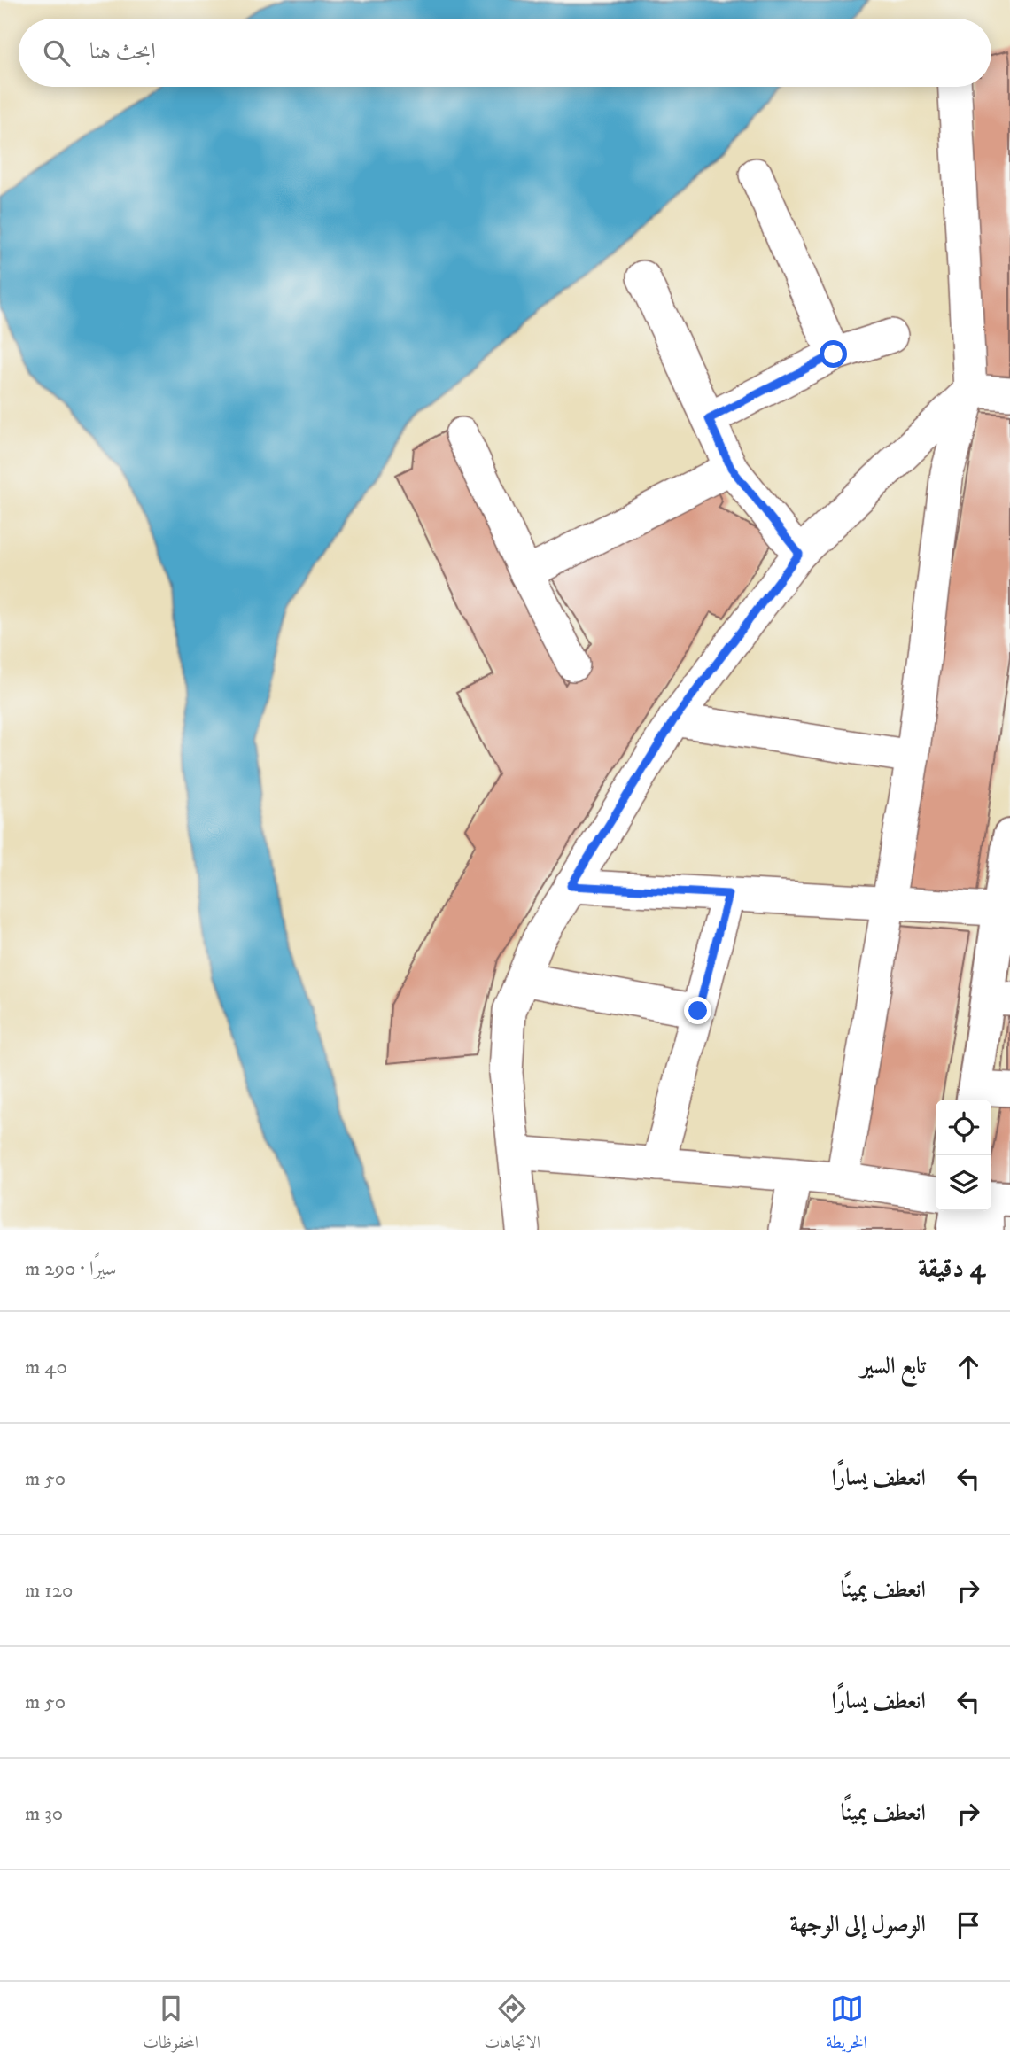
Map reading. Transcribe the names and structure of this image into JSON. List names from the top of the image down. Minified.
{"page":{"search":"ابحث هنا","heading":["4 دقيقة","سيرًا · 290 m"],"list":[["تابع السير","40 m"],["انعطف يسارًا","50 m"],["انعطف يمينًا","120 m"],["انعطف يسارًا","50 m"],["انعطف يمينًا","30 m"],"الوصول إلى الوجهة"],"nav":["الخريطة","الاتجاهات","المحفوظات"]}}
